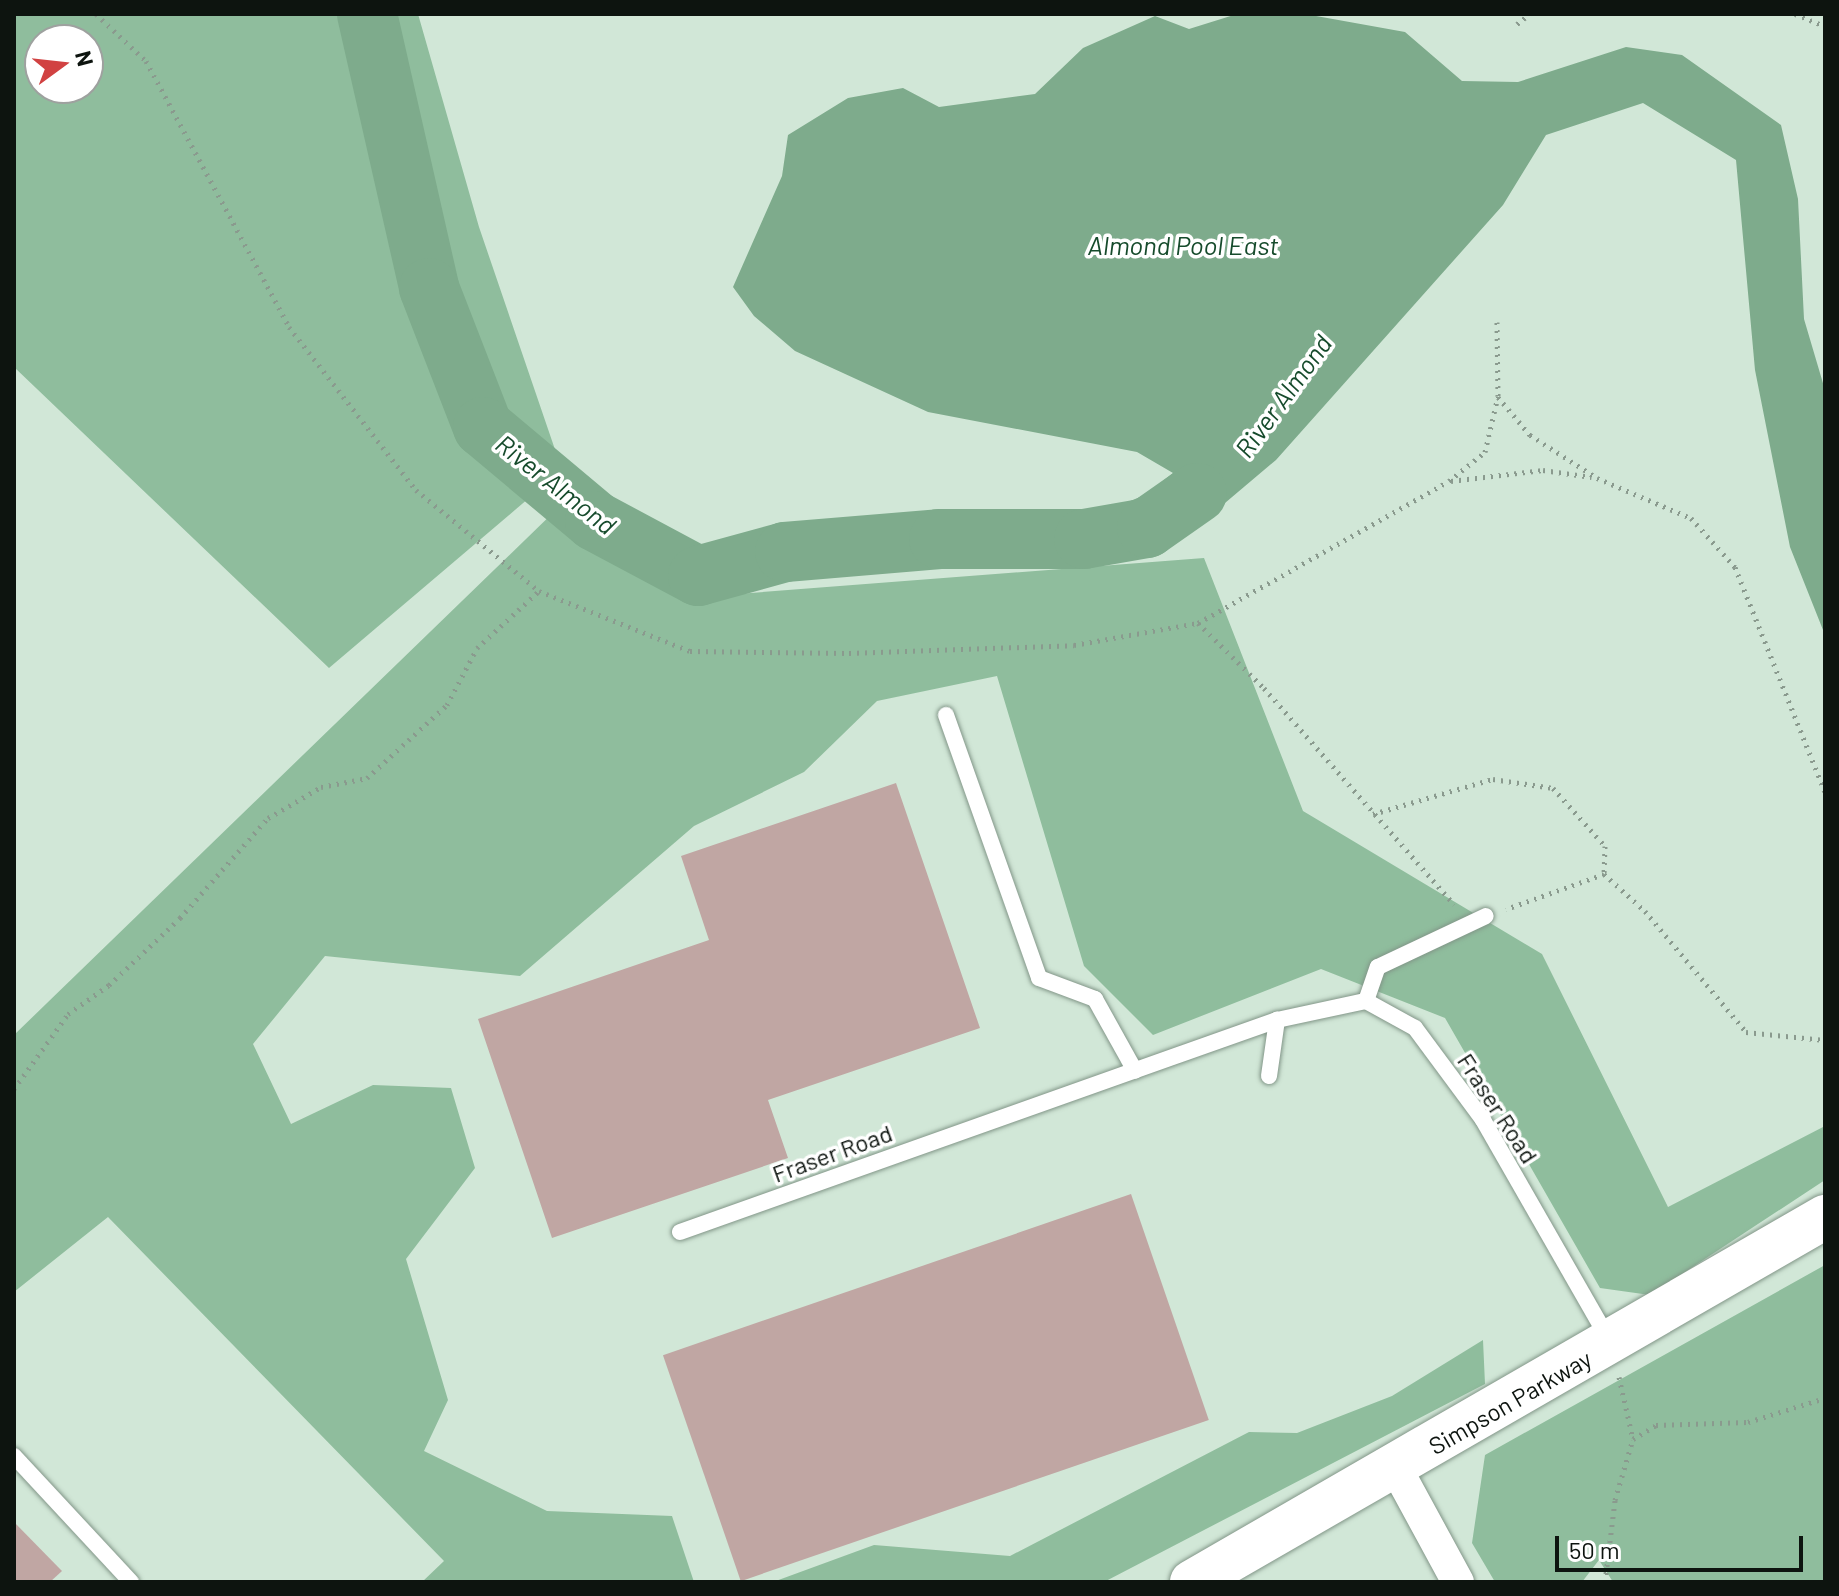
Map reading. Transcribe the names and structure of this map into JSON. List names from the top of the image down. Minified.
{"streets":{"main road":["Simpson Parkway"],"lane":["Fraser Road"]},"crossings":[["Fraser Road","Simpson Parkway"]],"water":["Almond Pool East","River Almond"],"scale_bar":"50 m","north":"right"}
